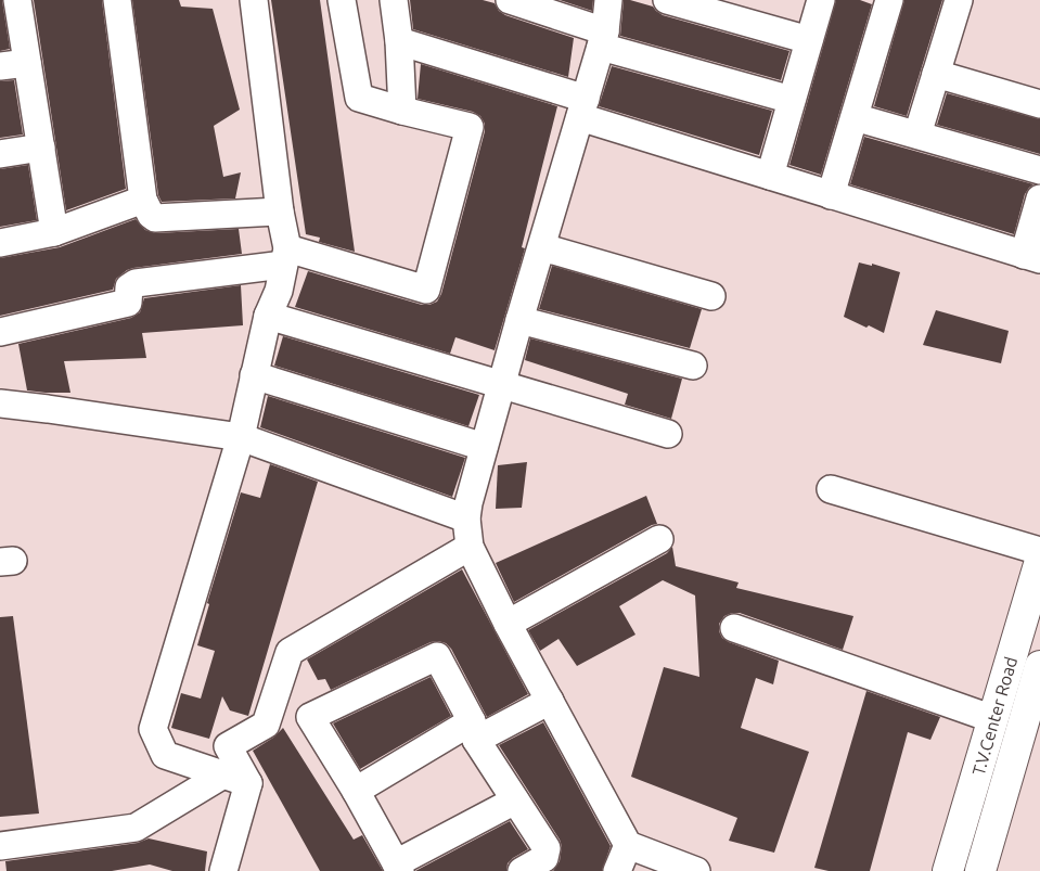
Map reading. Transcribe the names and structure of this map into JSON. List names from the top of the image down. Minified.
{"streets":{"street":["T.V.Center Road"]}}
